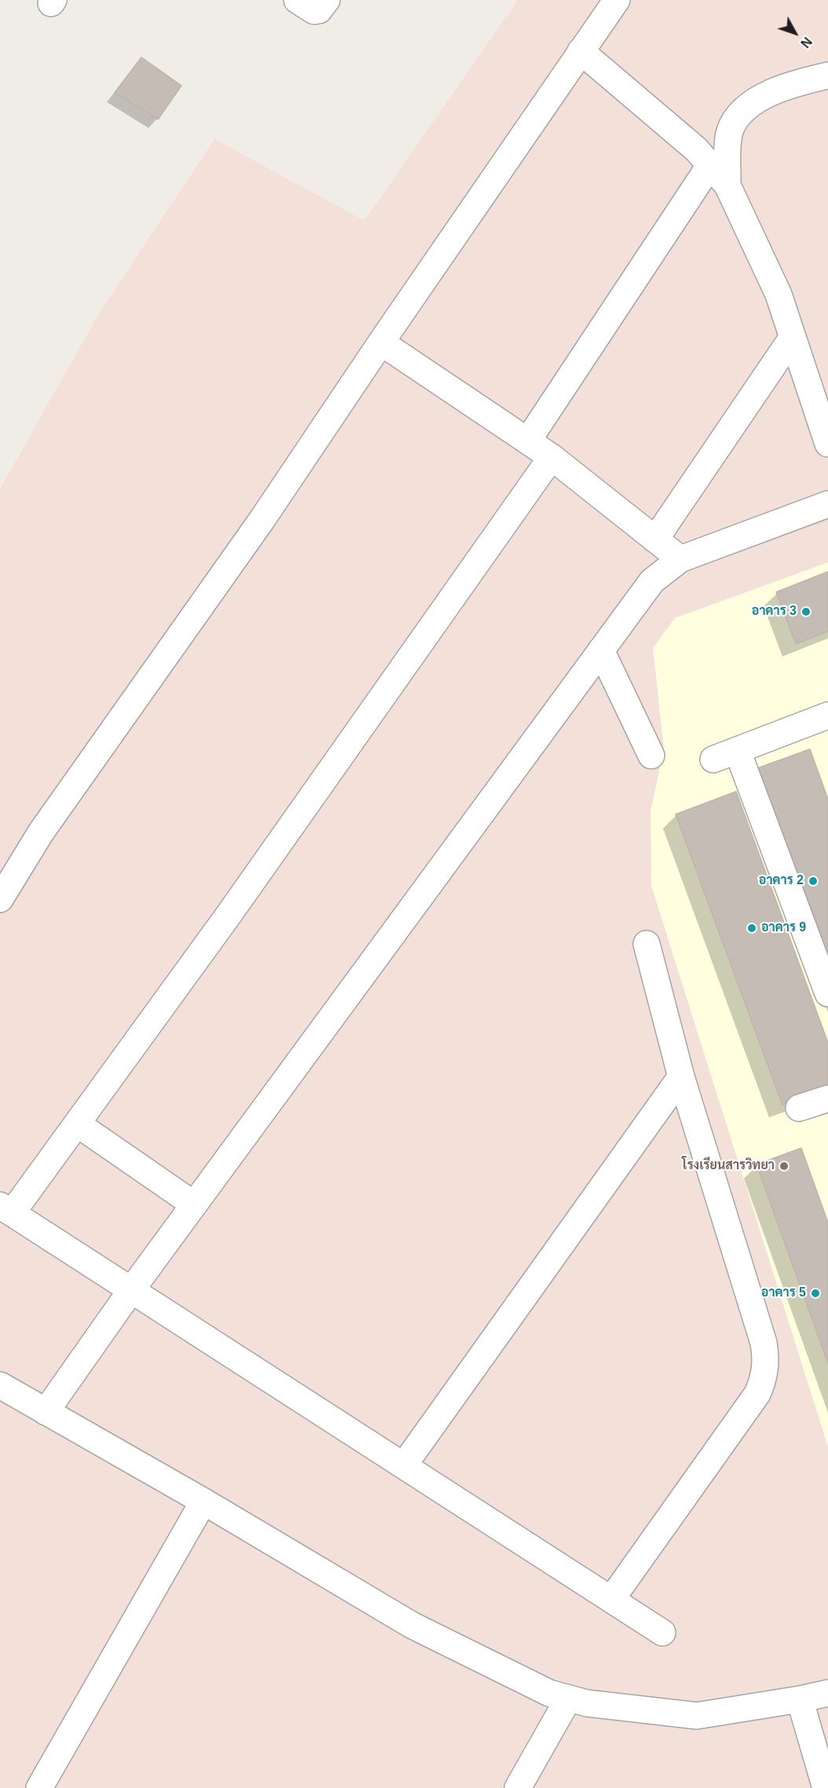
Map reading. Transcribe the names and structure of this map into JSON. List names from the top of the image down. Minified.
{"places":["อาคาร 3","อาคาร 2","อาคาร 9","โรงเรียนสารวิทยา","อาคาร 5"],"north":"bottom right"}
